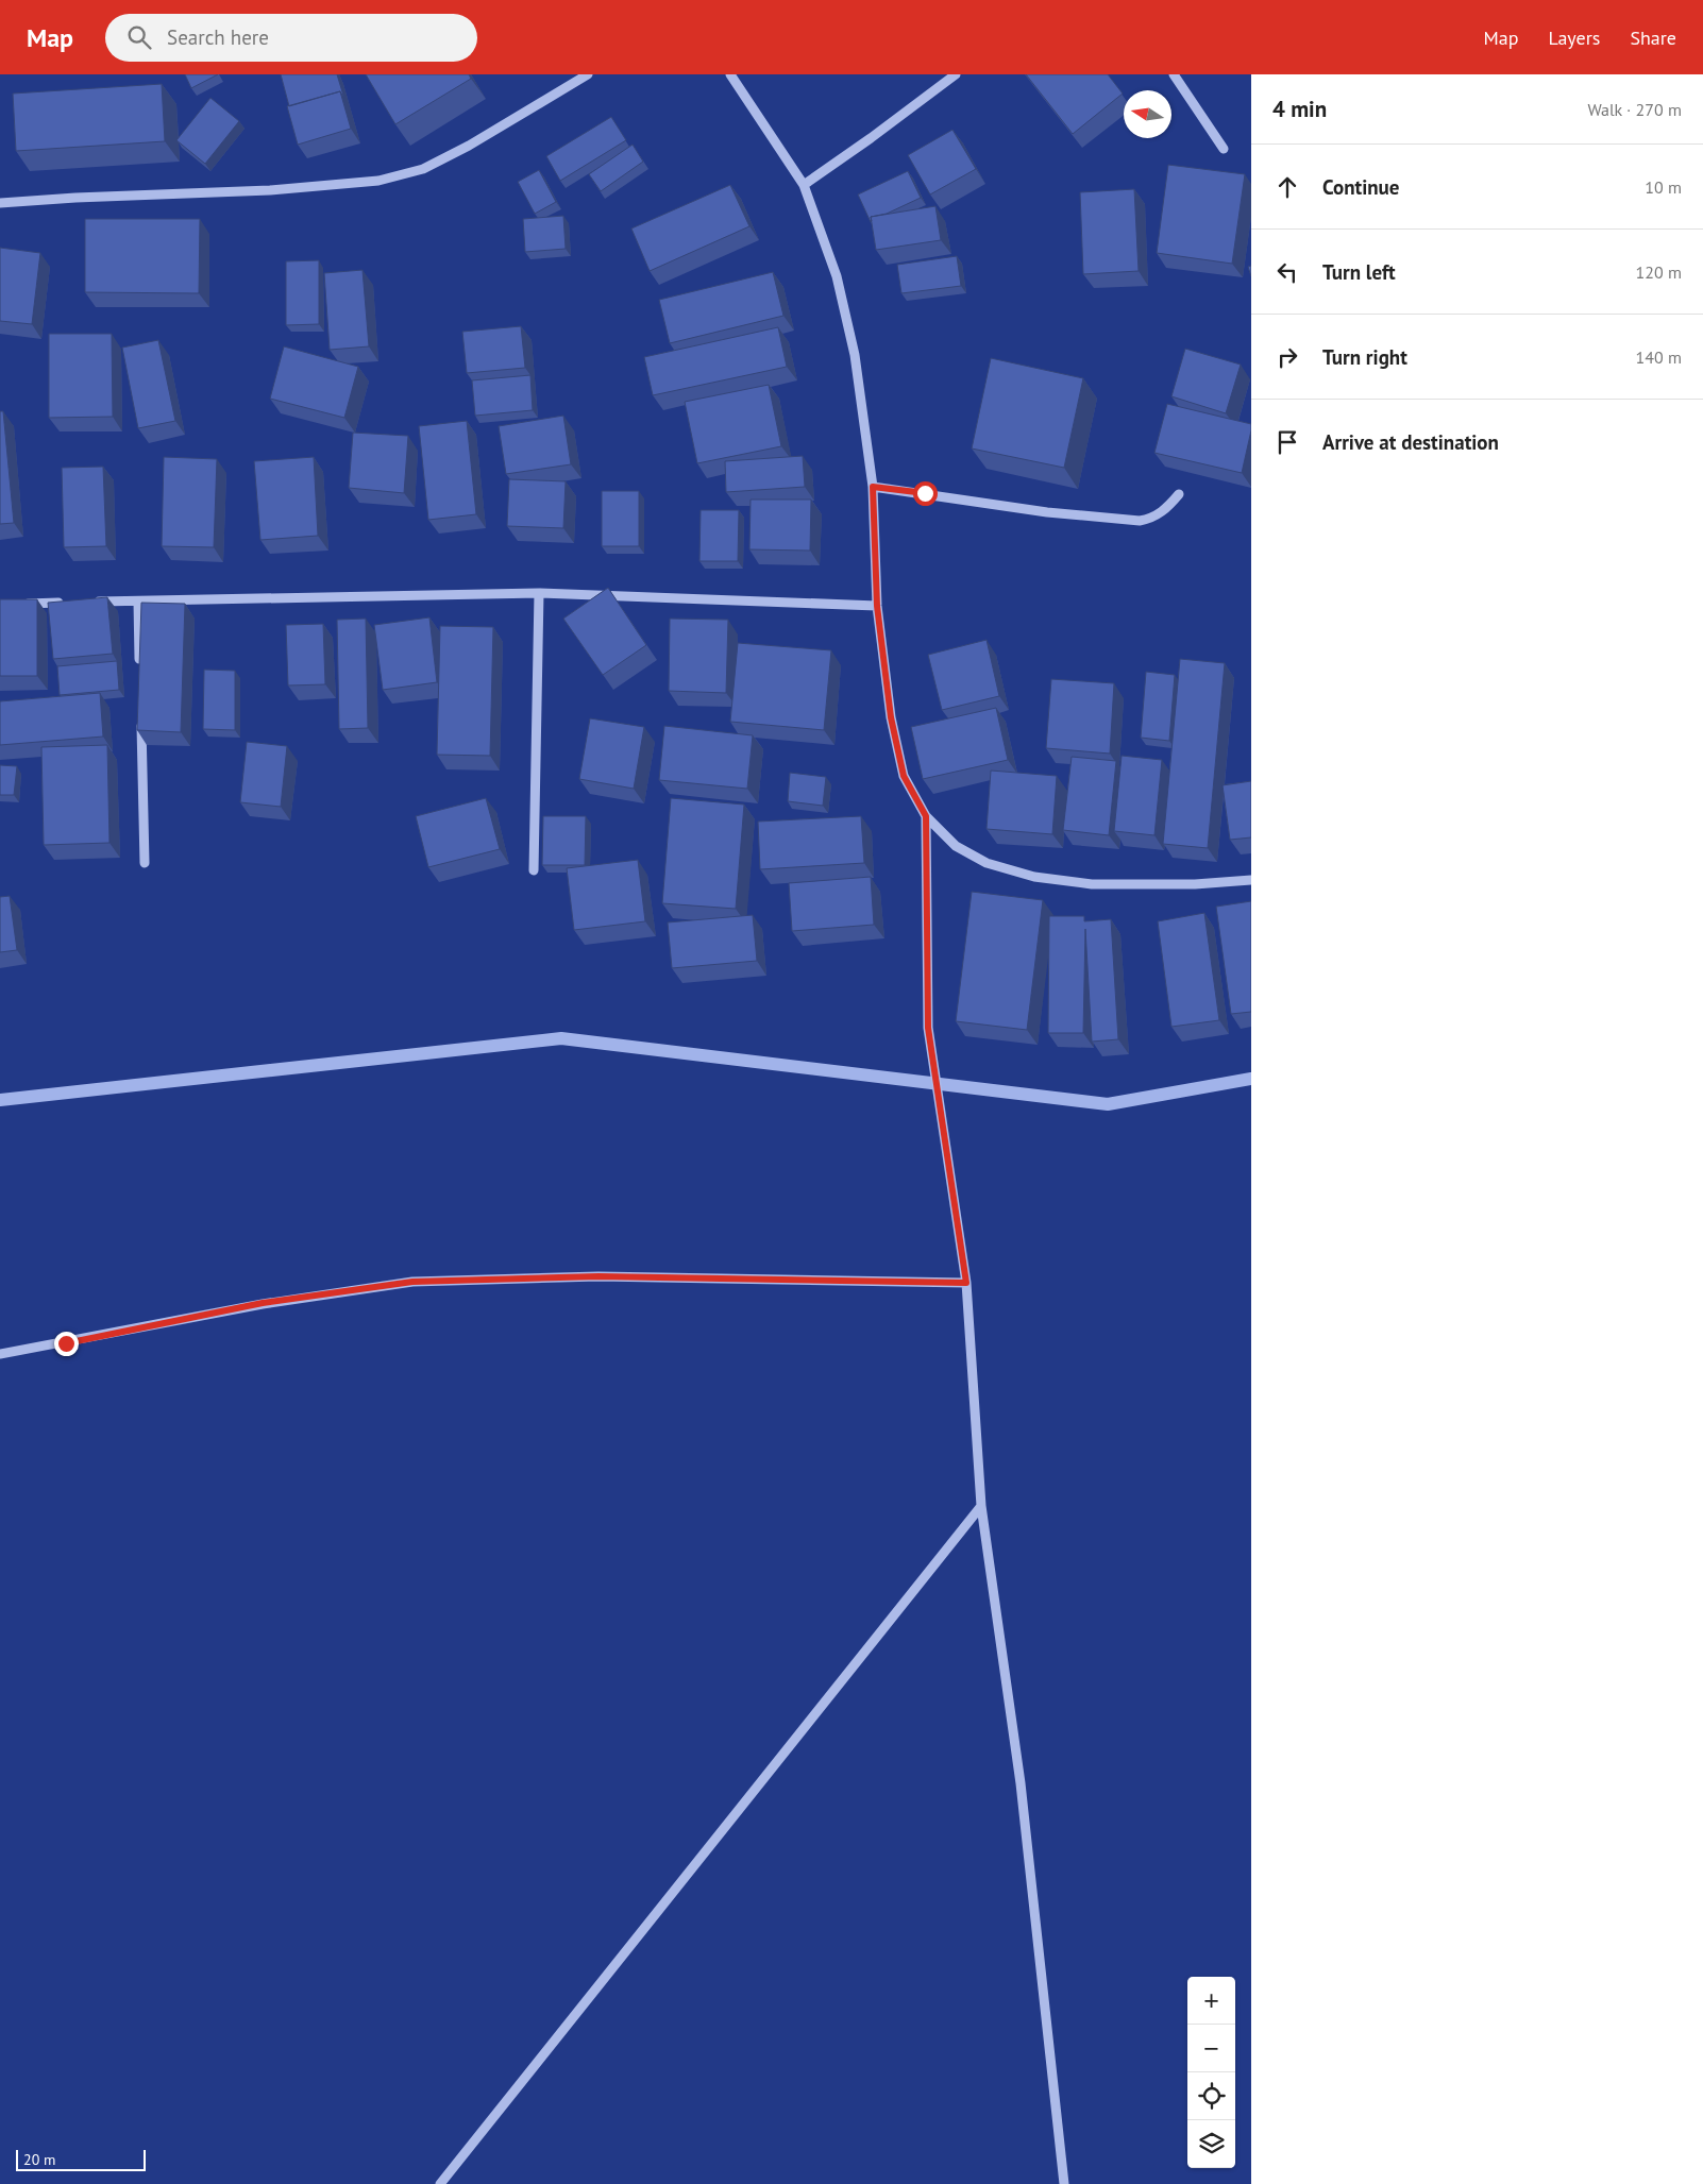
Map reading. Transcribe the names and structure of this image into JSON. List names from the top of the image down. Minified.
{"scale_bar":"20 m","north":"left","page":{"header":"Map","search":"Search here","nav":["Map","Layers","Share"],"heading":["4 min","Walk · 270 m"],"list":[["Continue","10 m"],["Turn left","120 m"],["Turn right","140 m"],"Arrive at destination"],"map_buttons":["+","−"],"scale":"20 m"}}
